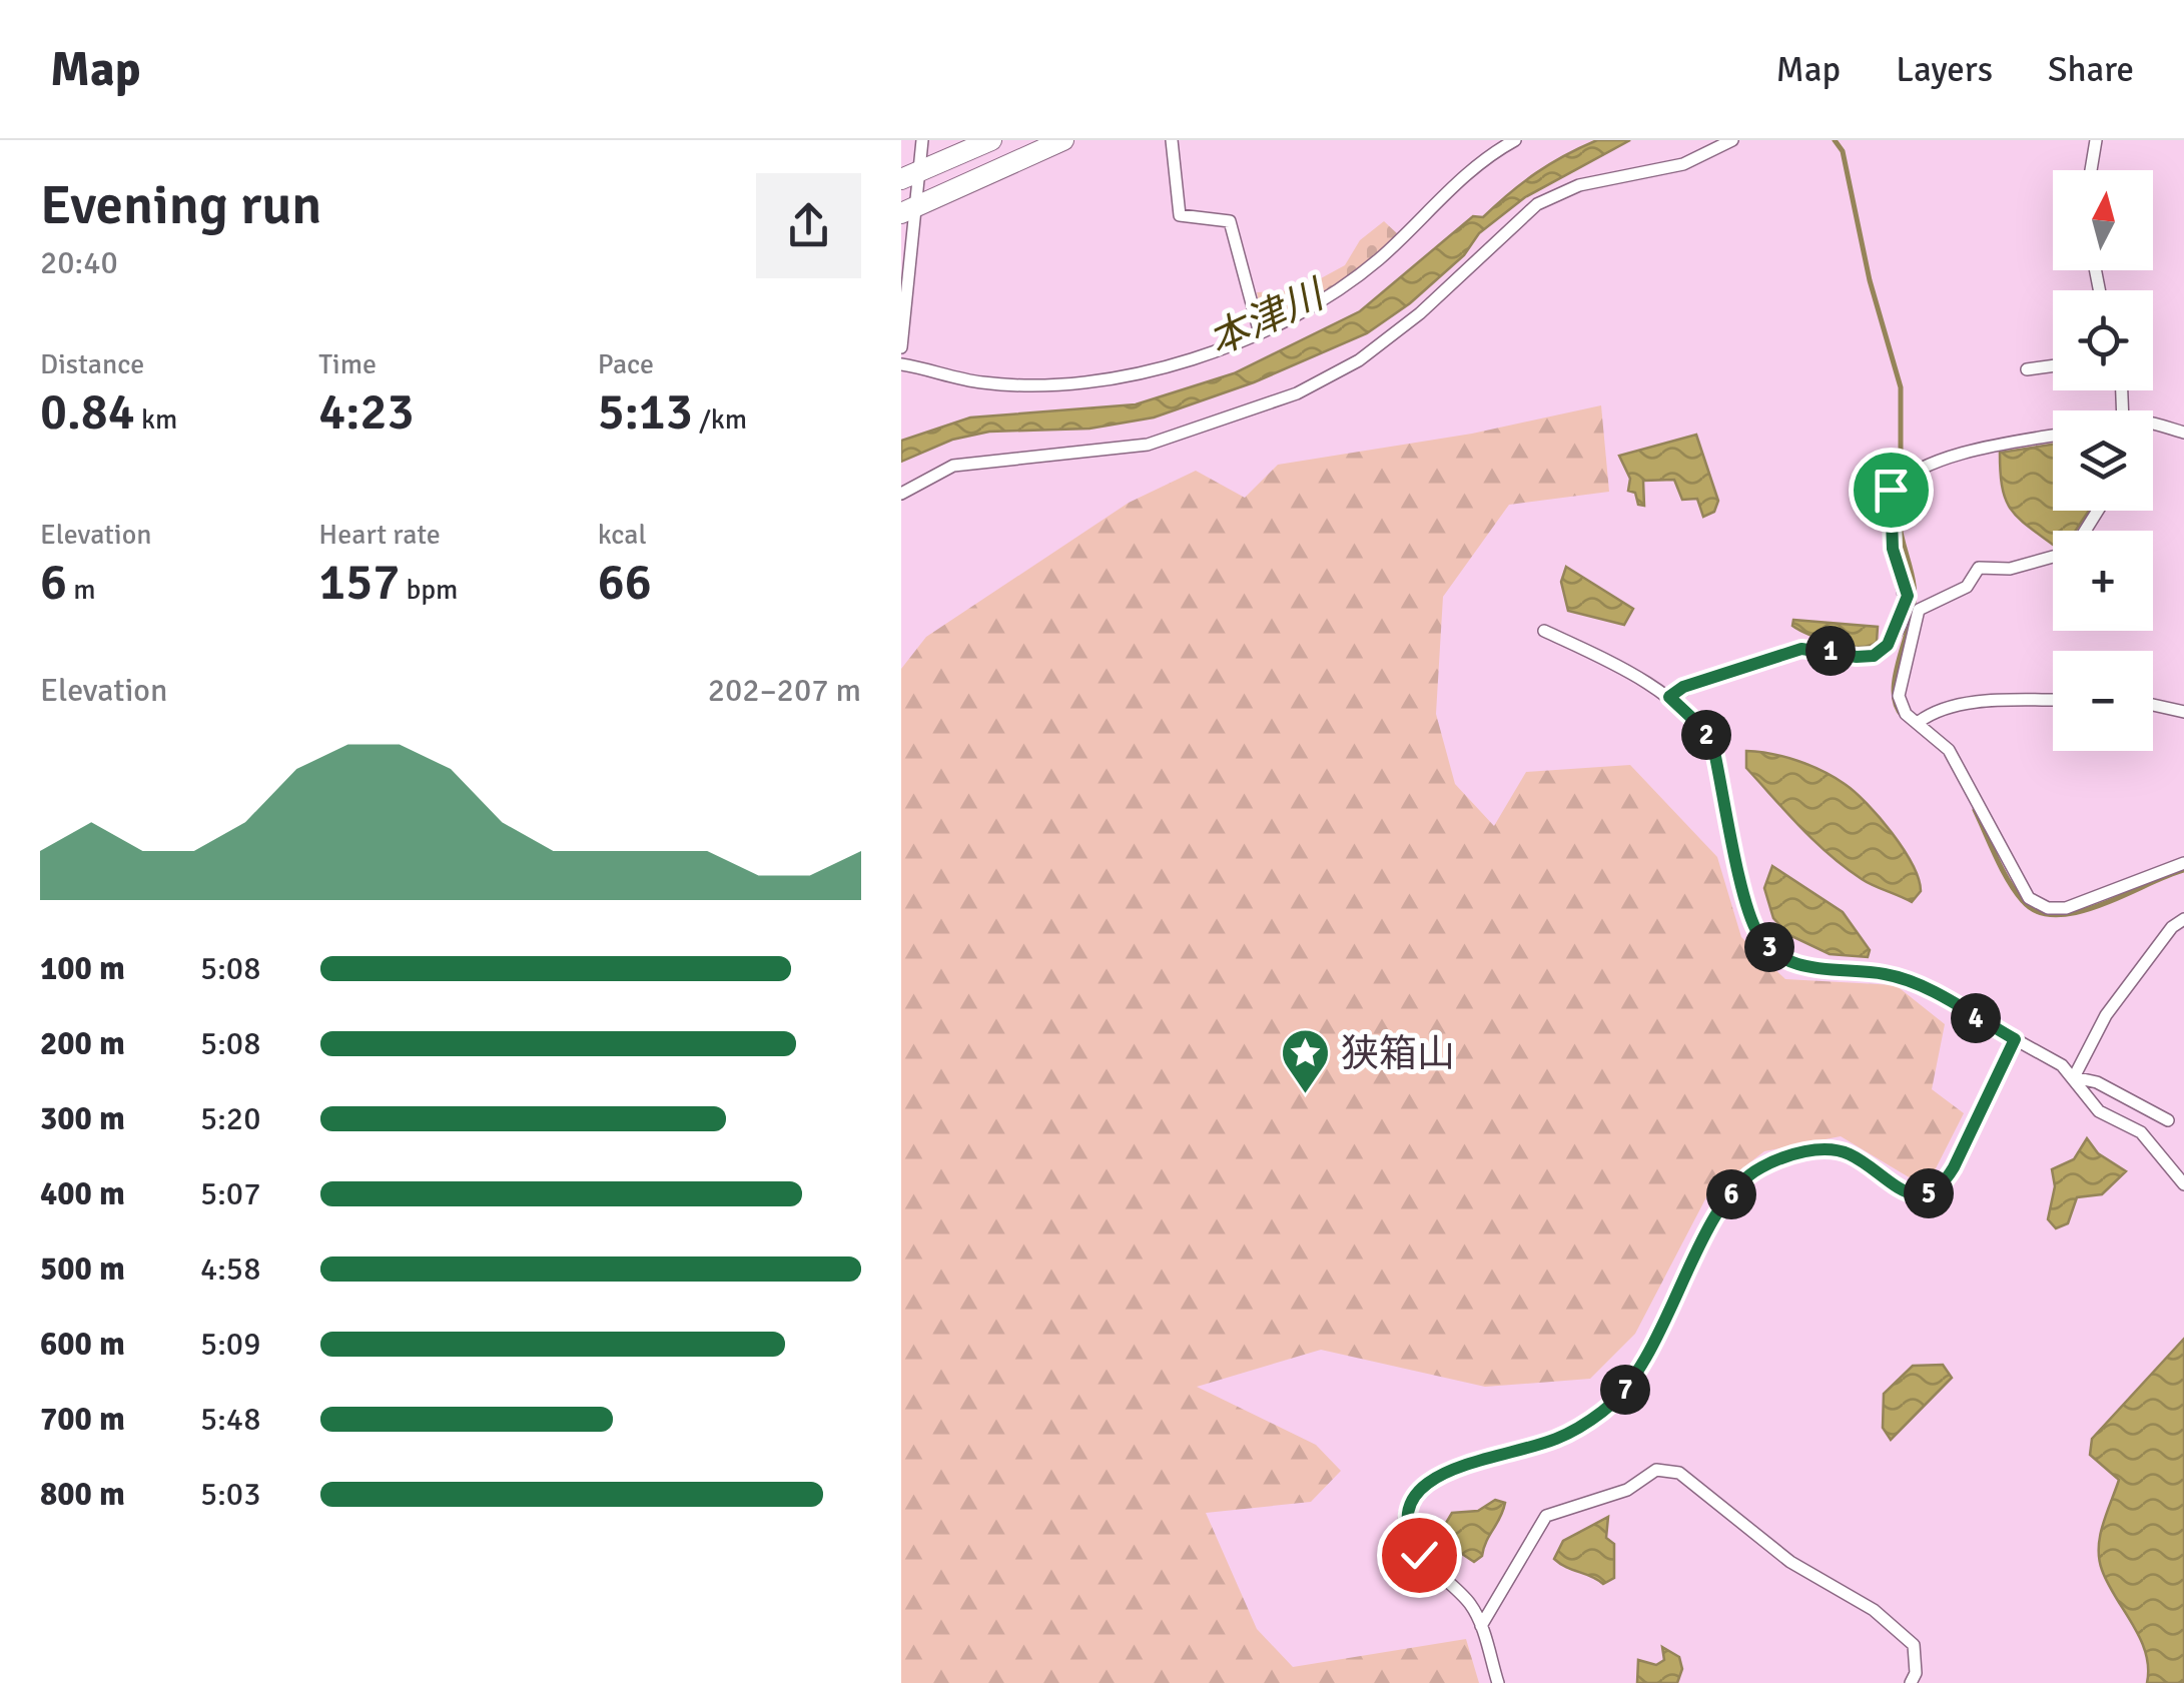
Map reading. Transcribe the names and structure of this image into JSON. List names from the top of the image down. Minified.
{"water":["本津川"],"places":{"place":["狭箱山"]},"north":"top","page":{"header":"Map","nav":["Map","Layers","Share"],"heading":["Evening run","20:40"],"map_buttons":["+","−"],"stats":[["Distance","0.84 km"],["Time","4:23"],["Pace","5:13 /km"],["Elevation","6 m"],["Heart rate","157 bpm"],["kcal","66"]],"pins":["1","2","3","4","5","6","7"],"chart":["Elevation","202–207 m"],"list":[{"name":"100 m","note":"5:08"},{"name":"200 m","note":"5:08"},{"name":"300 m","note":"5:20"},{"name":"400 m","note":"5:07"},{"name":"500 m","note":"4:58"},{"name":"600 m","note":"5:09"},{"name":"700 m","note":"5:48"},{"name":"800 m","note":"5:03"}]}}
